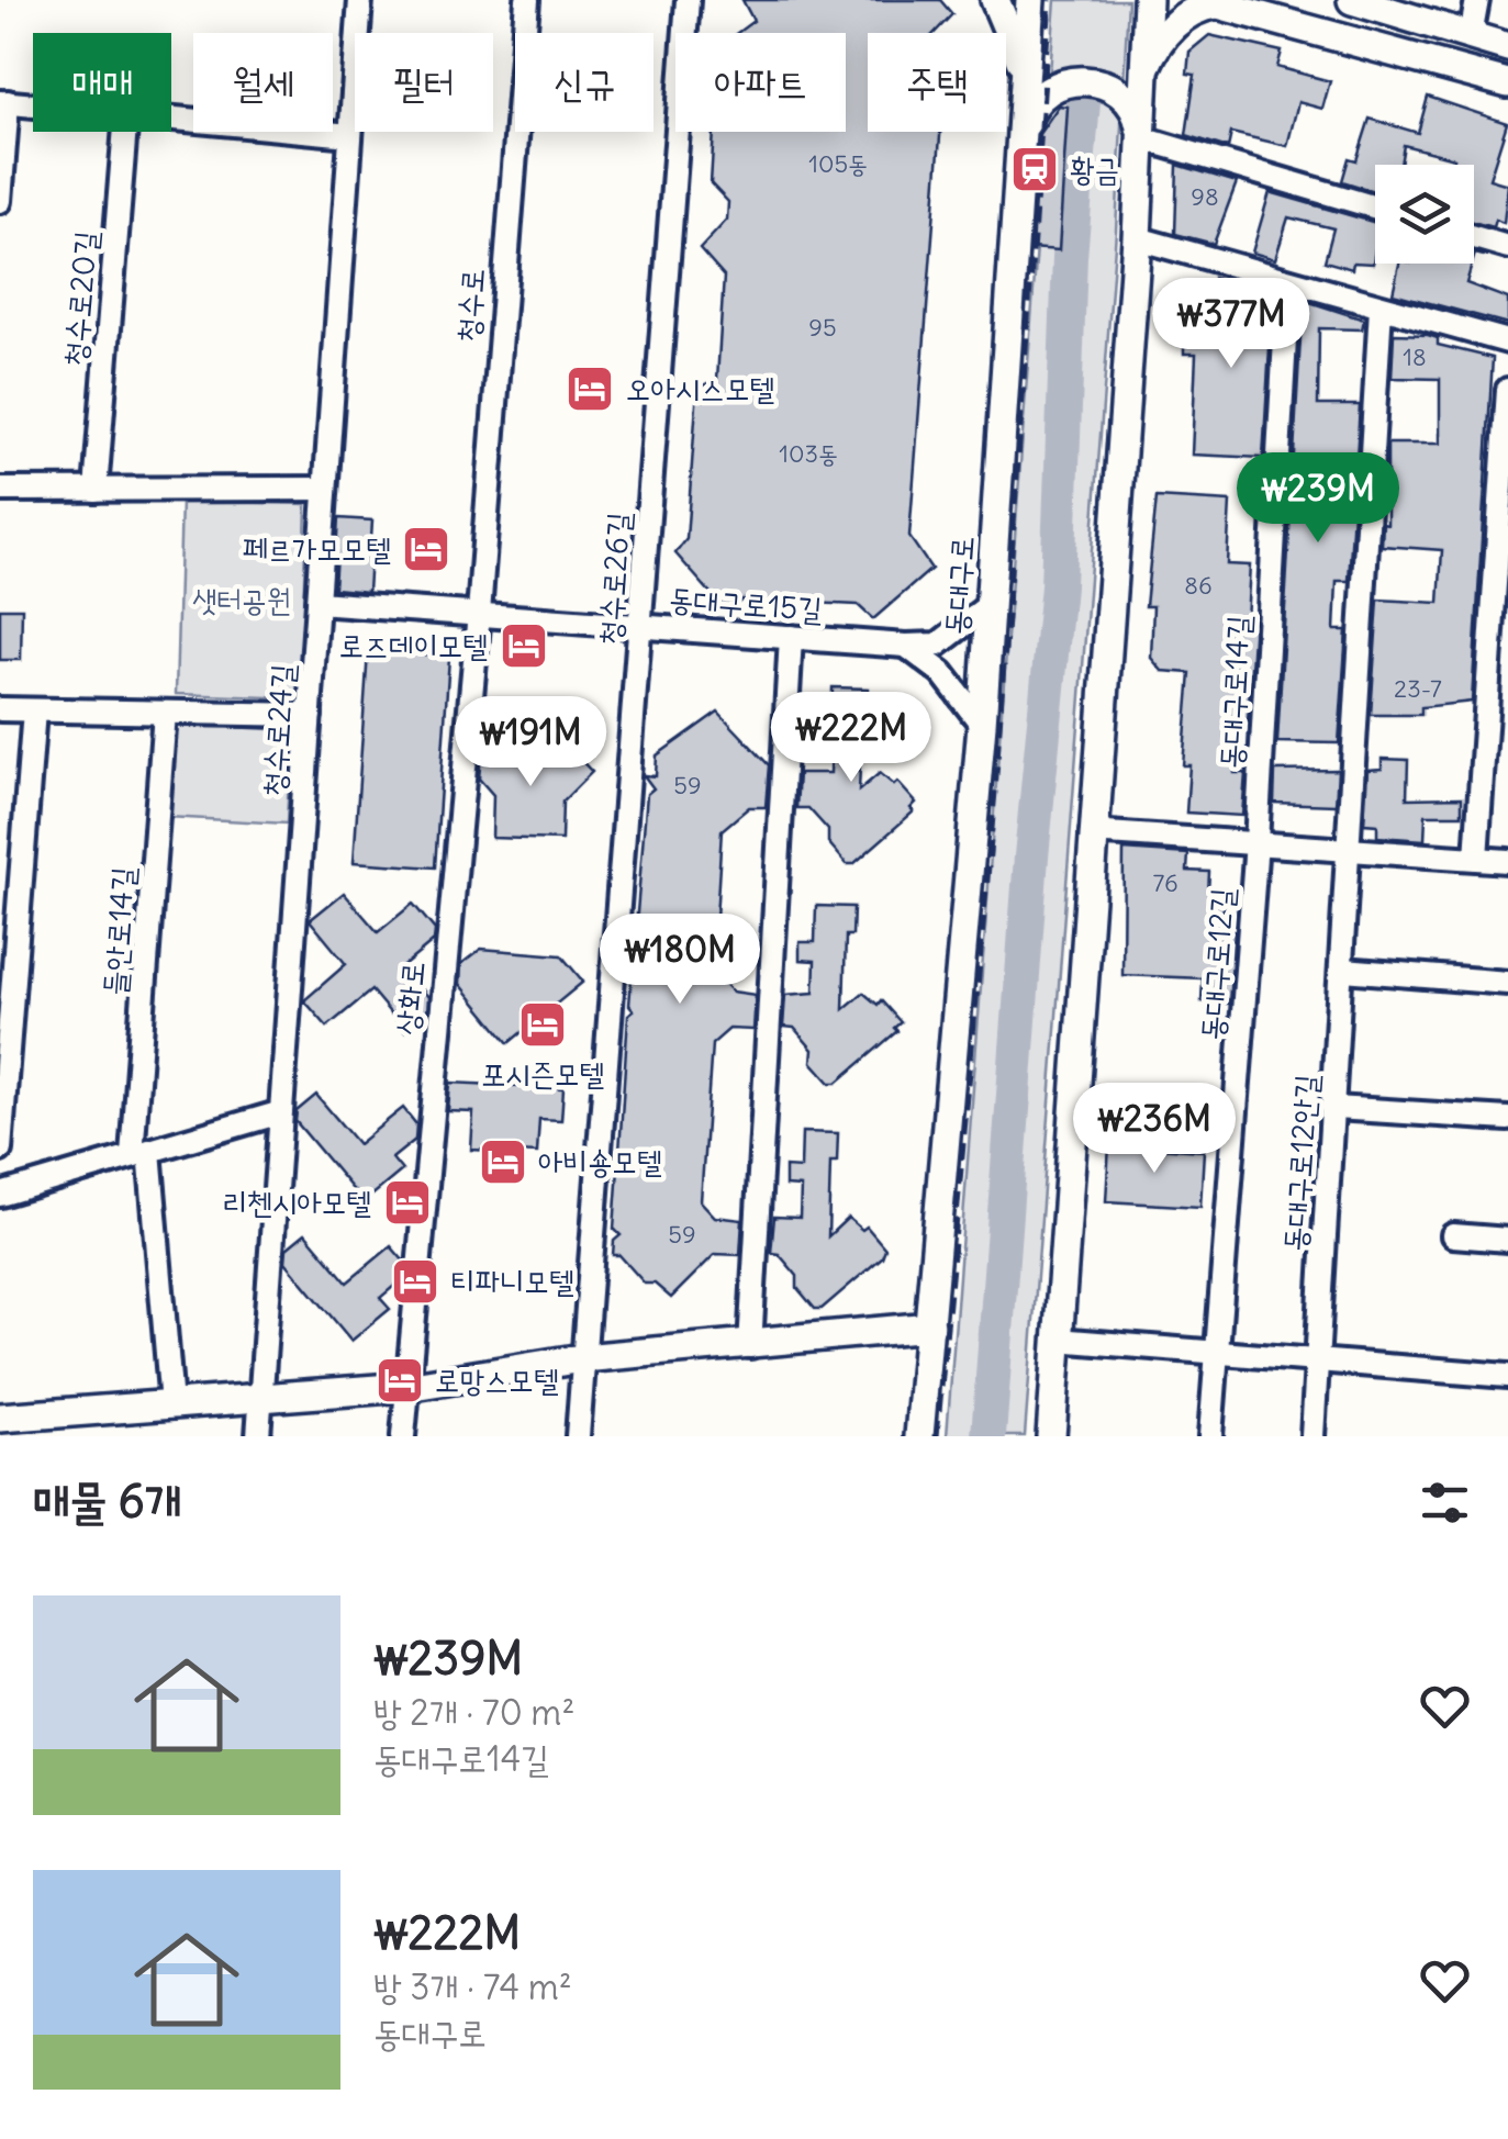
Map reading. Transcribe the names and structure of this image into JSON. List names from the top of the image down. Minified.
{"streets":{"main road":["동대구로"],"street":["청수로20길","청수로","청수로26길","동대구로15길","동대구로14길","청수로24길","들안로14길","동대구로12길","상화로","동대구로12안길"]},"crossings":[["청수로","동대구로15길"],["청수로","상화로"],["청수로26길","동대구로15길"],["동대구로15길","청수로24길"],["동대구로15길","상화로"],["동대구로14길","동대구로12길"]],"parks":["샛터공원"],"places":{"station":["황금"],"hotel":["오아시스모텔","페르가모모텔","로즈데이모텔","포시즌모텔","아비숑모텔","리첸시아모텔","티파니모텔","로망스모텔"]},"house_numbers":["105동","98","95","18","103동","86","23-7","59","76","59"],"page":{"chip":["매매","월세","필터","신규","아파트","주택"],"price":["₩377M","₩239M","₩222M","₩191M","₩180M","₩236M"],"heading":"매물 6개","list":[{"name":"₩239M","note":"방 2개 · 70 m² · 동대구로14길"},{"name":"₩222M","note":"방 3개 · 74 m² · 동대구로"}]}}
